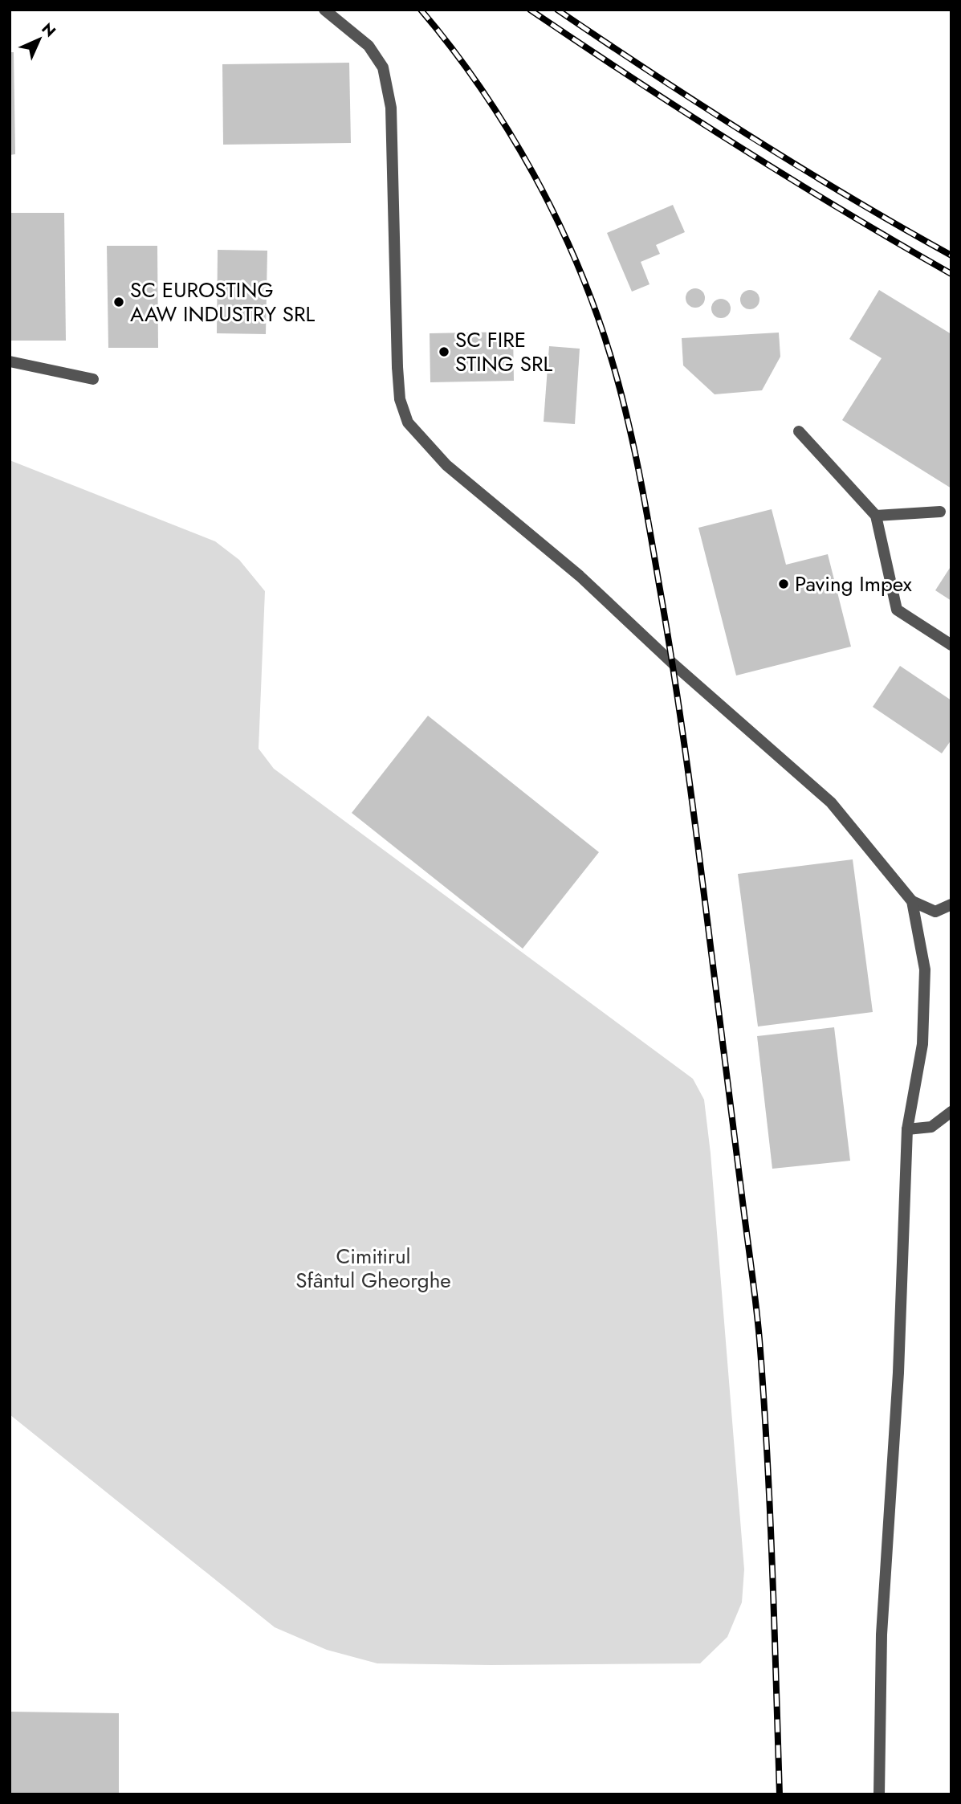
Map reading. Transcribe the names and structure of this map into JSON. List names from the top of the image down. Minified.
{"parks":["Cimitirul Sfântul Gheorghe"],"places":["SC EUROSTING AAW INDUSTRY SRL","SC FIRE STING SRL","Paving Impex"],"north":"top right"}
